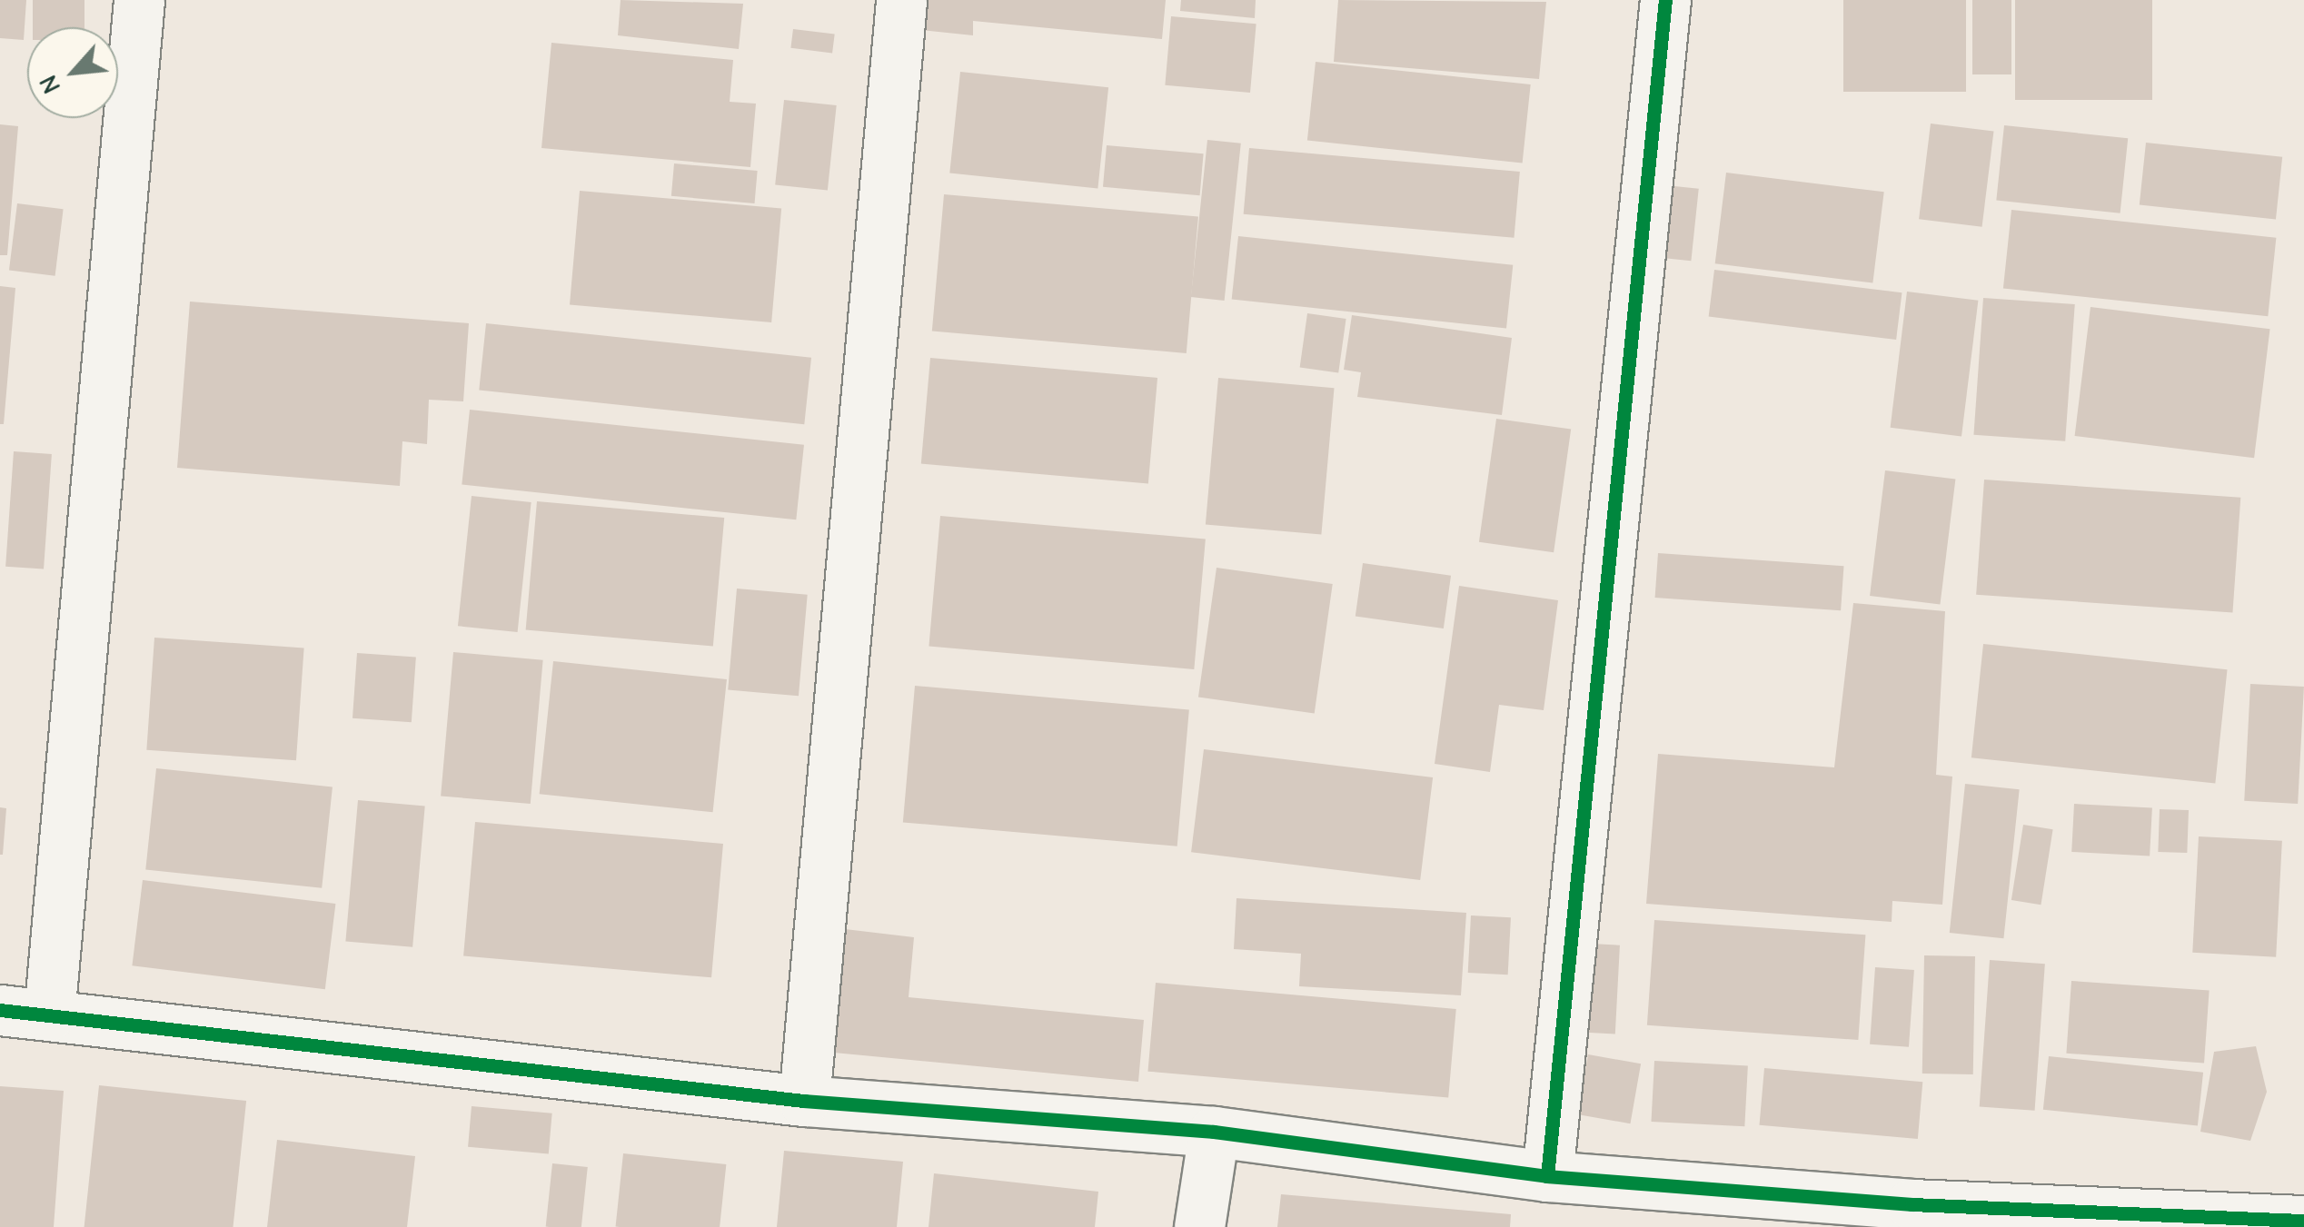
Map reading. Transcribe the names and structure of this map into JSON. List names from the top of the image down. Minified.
{"north":"bottom left"}
